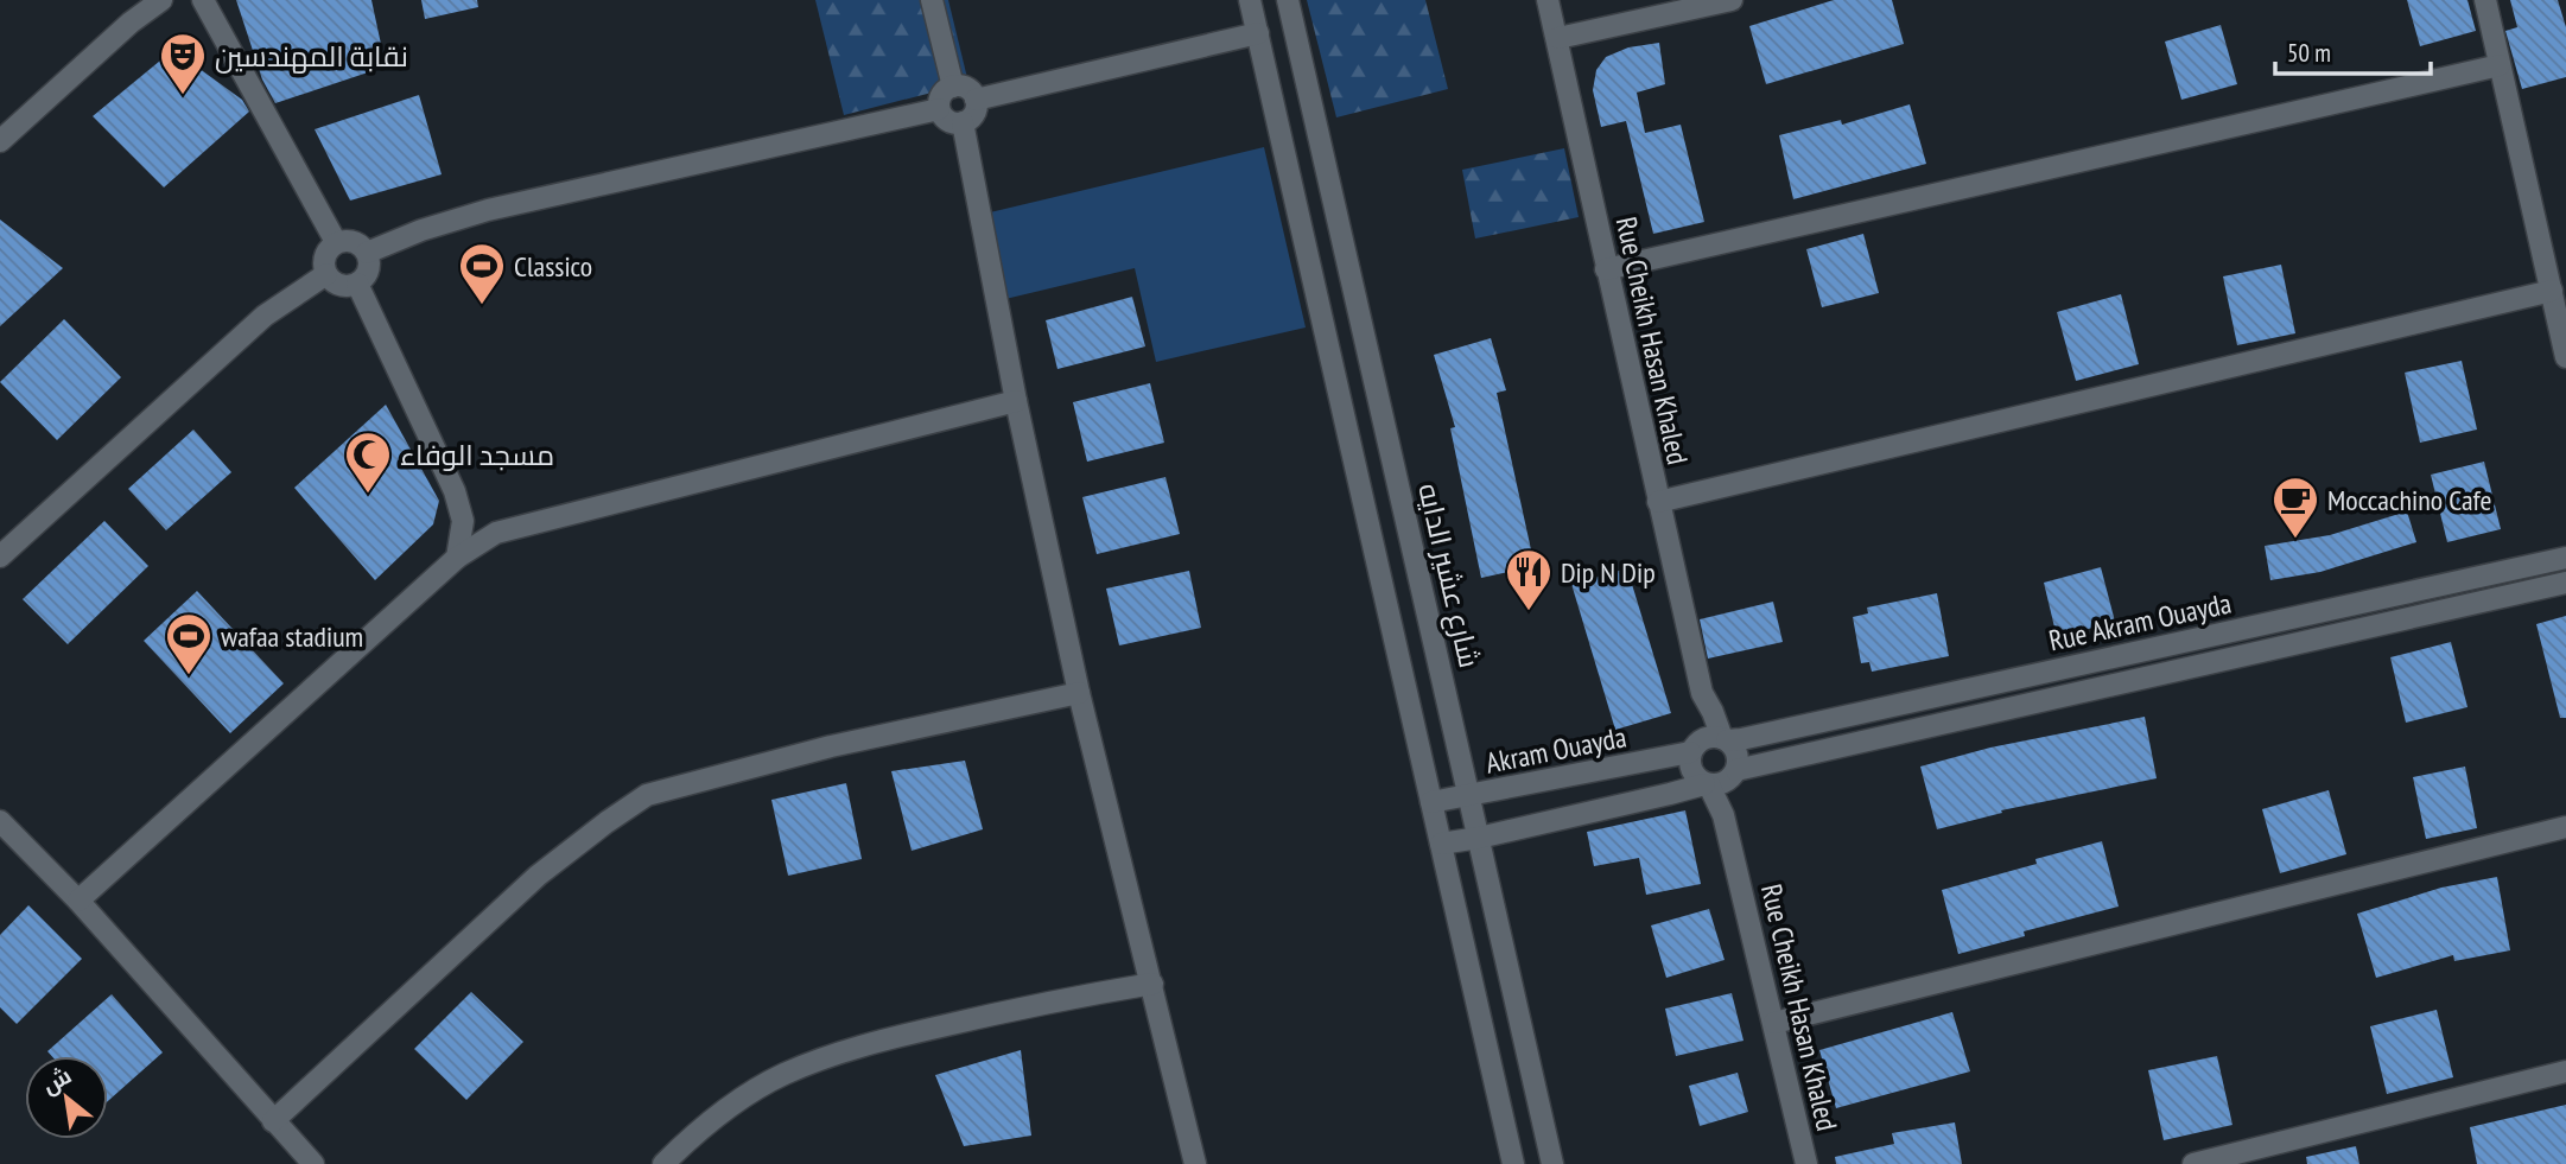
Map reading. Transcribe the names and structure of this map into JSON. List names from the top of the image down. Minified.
{"streets":{"street":["Rue Cheikh Hasan Khaled","شارع عشير الدايه","Rue Akram Ouayda","Akram Ouayda"]},"crossings":[["Rue Cheikh Hasan Khaled","Rue Akram Ouayda"],["Rue Cheikh Hasan Khaled","Akram Ouayda"],["شارع عشير الدايه","Akram Ouayda"],["Rue Akram Ouayda","Akram Ouayda"]],"places":{"theatre":["نقابة المهندسين"],"sports":["Classico","wafaa stadium"],"mosque":["مسجد الوفاء"],"cafe":["Moccachino Cafe"],"restaurant":["Dip N Dip"]},"scale_bar":"50 m","north":"top left"}
